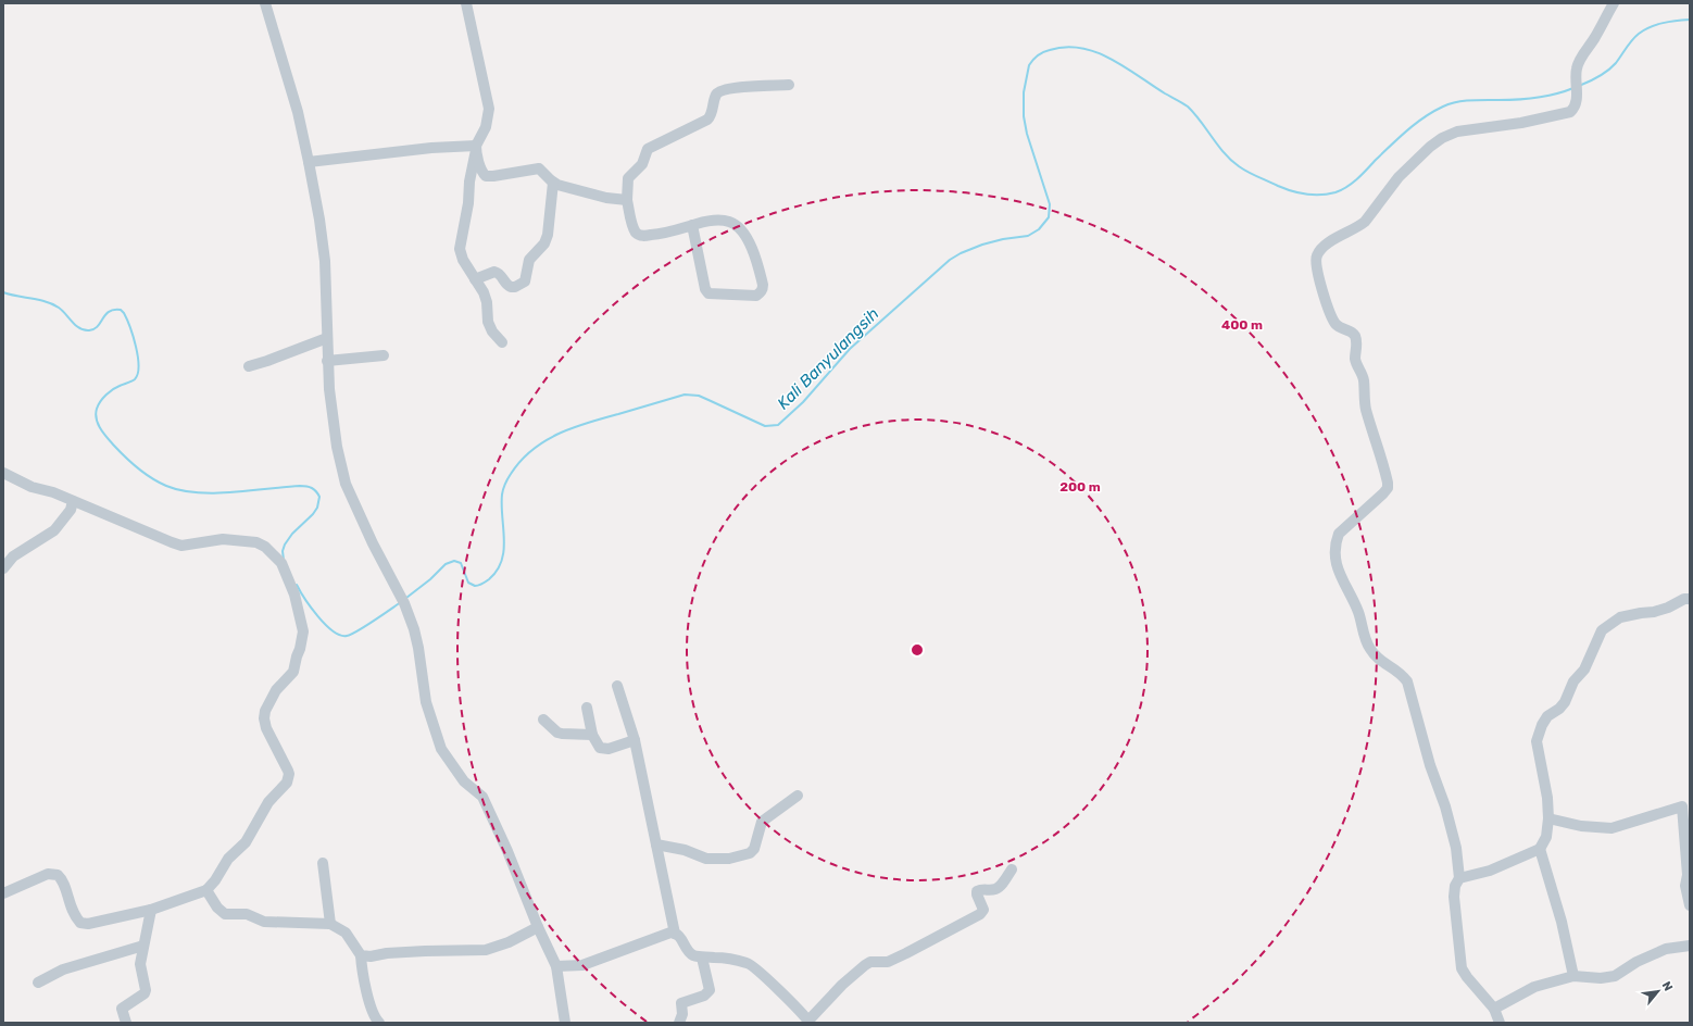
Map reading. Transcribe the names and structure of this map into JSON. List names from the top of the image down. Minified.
{"water":["Kali Banyulangsih"],"north":"top right","rings":["400 m","200 m"]}
